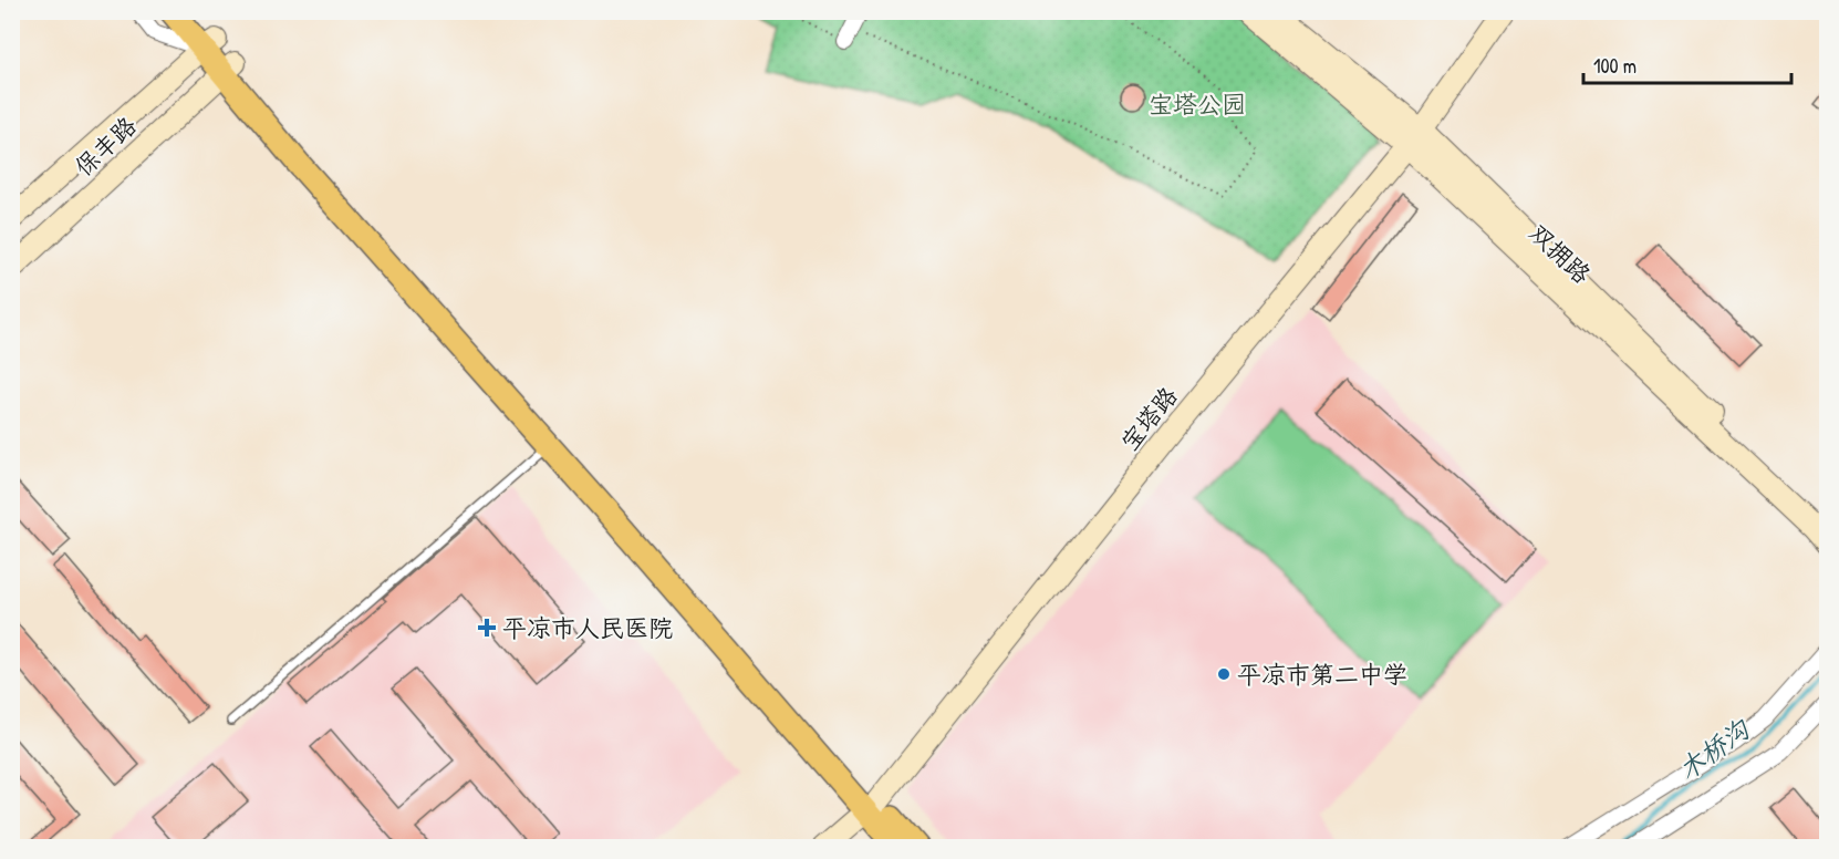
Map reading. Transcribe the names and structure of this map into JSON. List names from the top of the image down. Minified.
{"streets":{"main road":["保丰路","双拥路","宝塔路"]},"crossings":[["双拥路","宝塔路"]],"water":["木桥沟"],"parks":["宝塔公园"],"places":{"health":["平凉市人民医院"],"other":["平凉市第二中学"]},"scale_bar":"100 m"}
